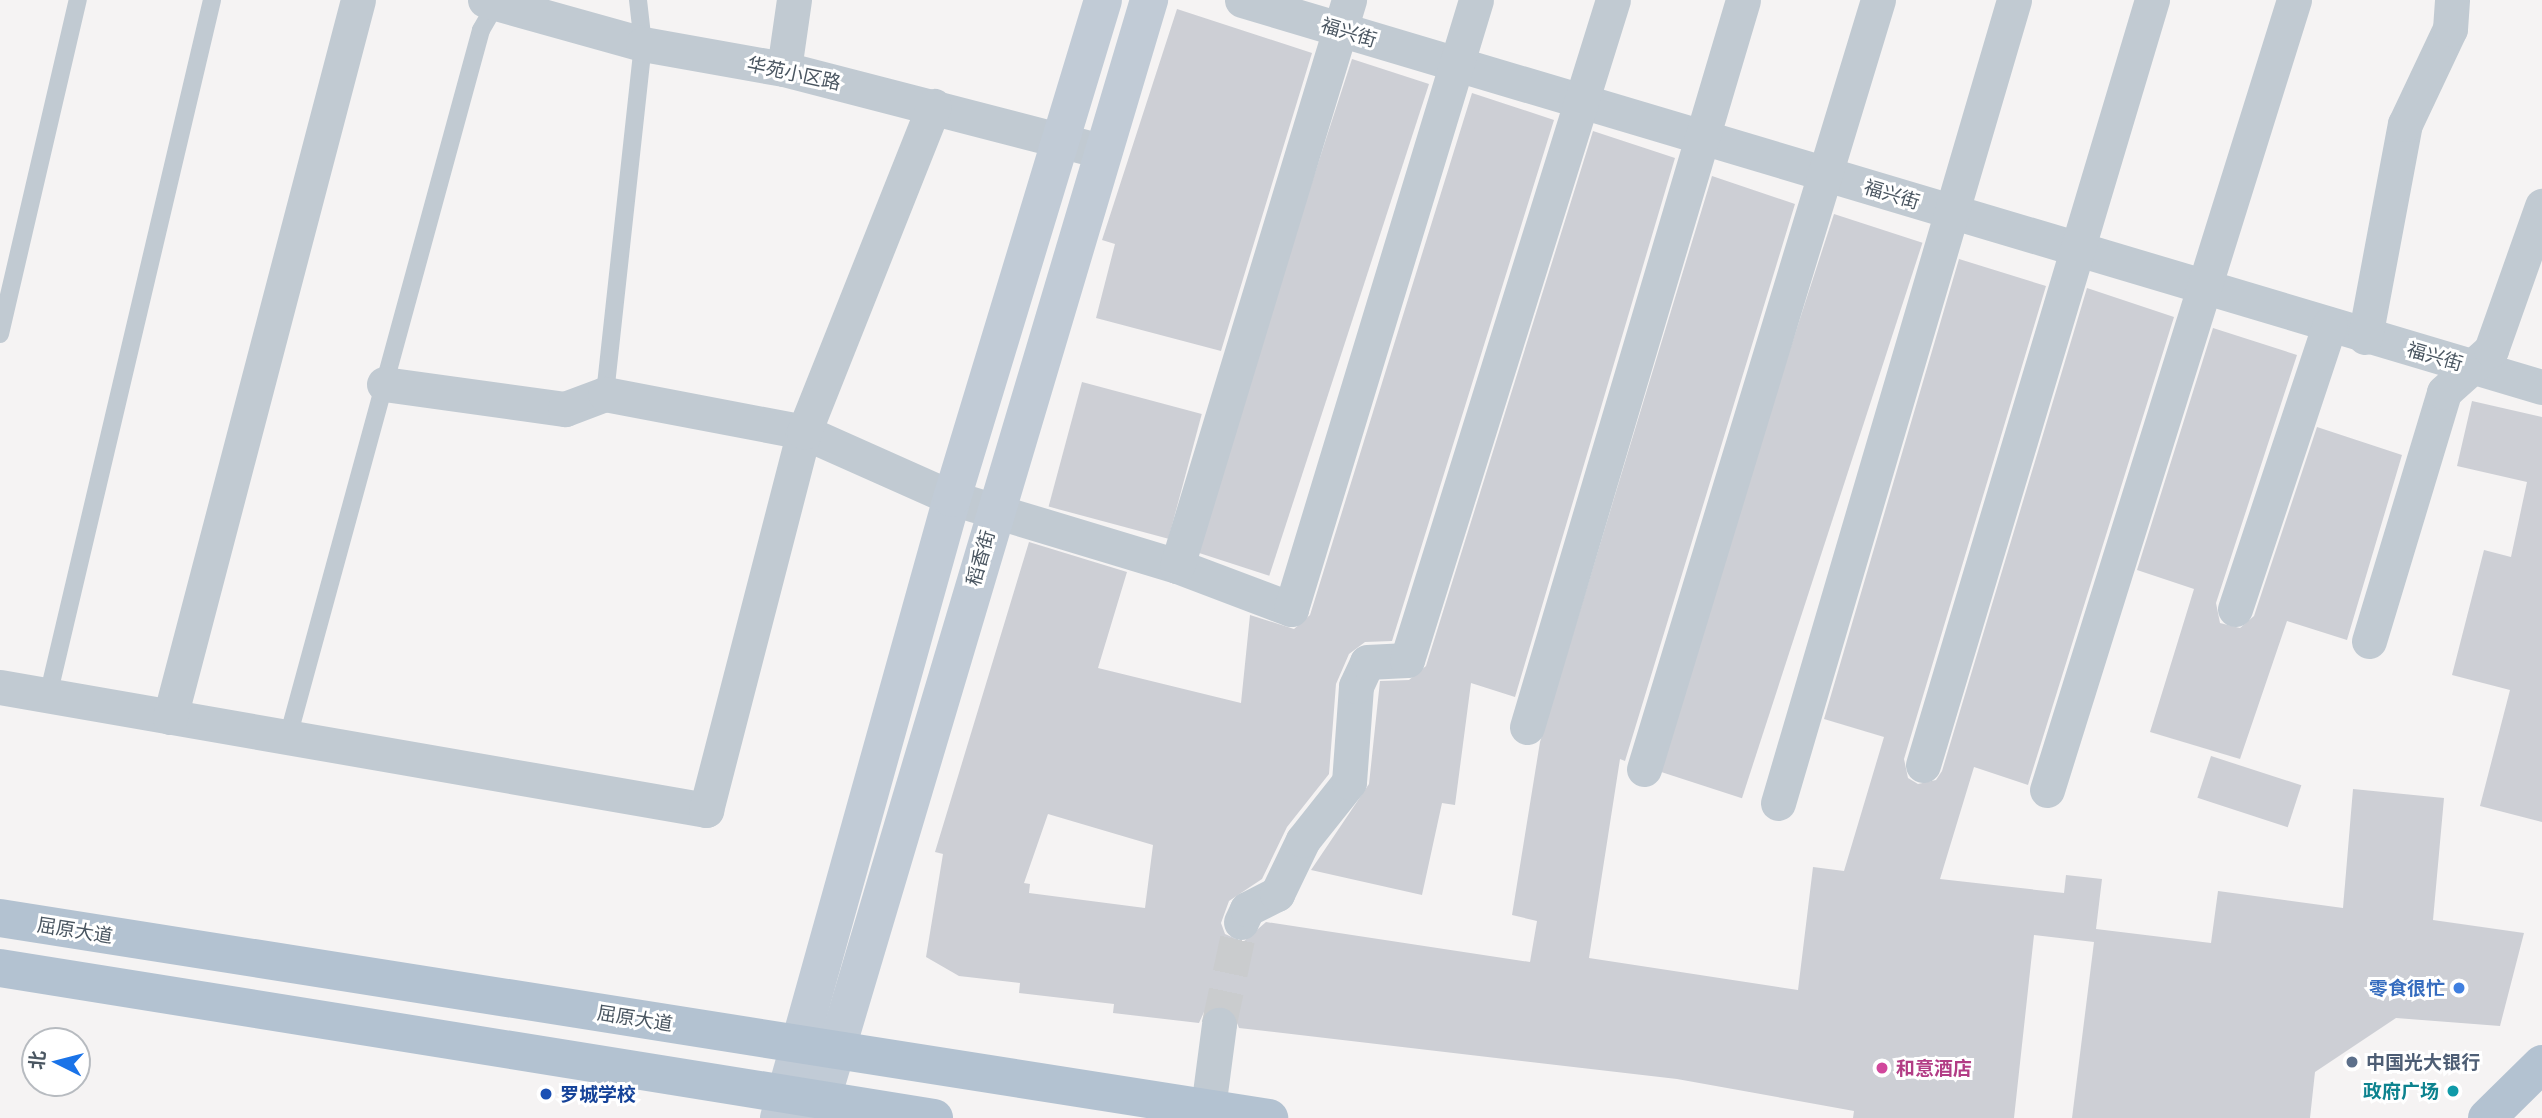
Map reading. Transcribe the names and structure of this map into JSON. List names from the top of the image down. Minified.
{"streets":{"main road":["屈原大道"],"street":["福兴街","华苑小区路","稻香街"]},"crossings":[["华苑小区路","稻香街"],["稻香街","屈原大道"]],"places":["零食很忙","中国光大银行","和意酒店","政府广场","罗城学校"],"north":"left"}
